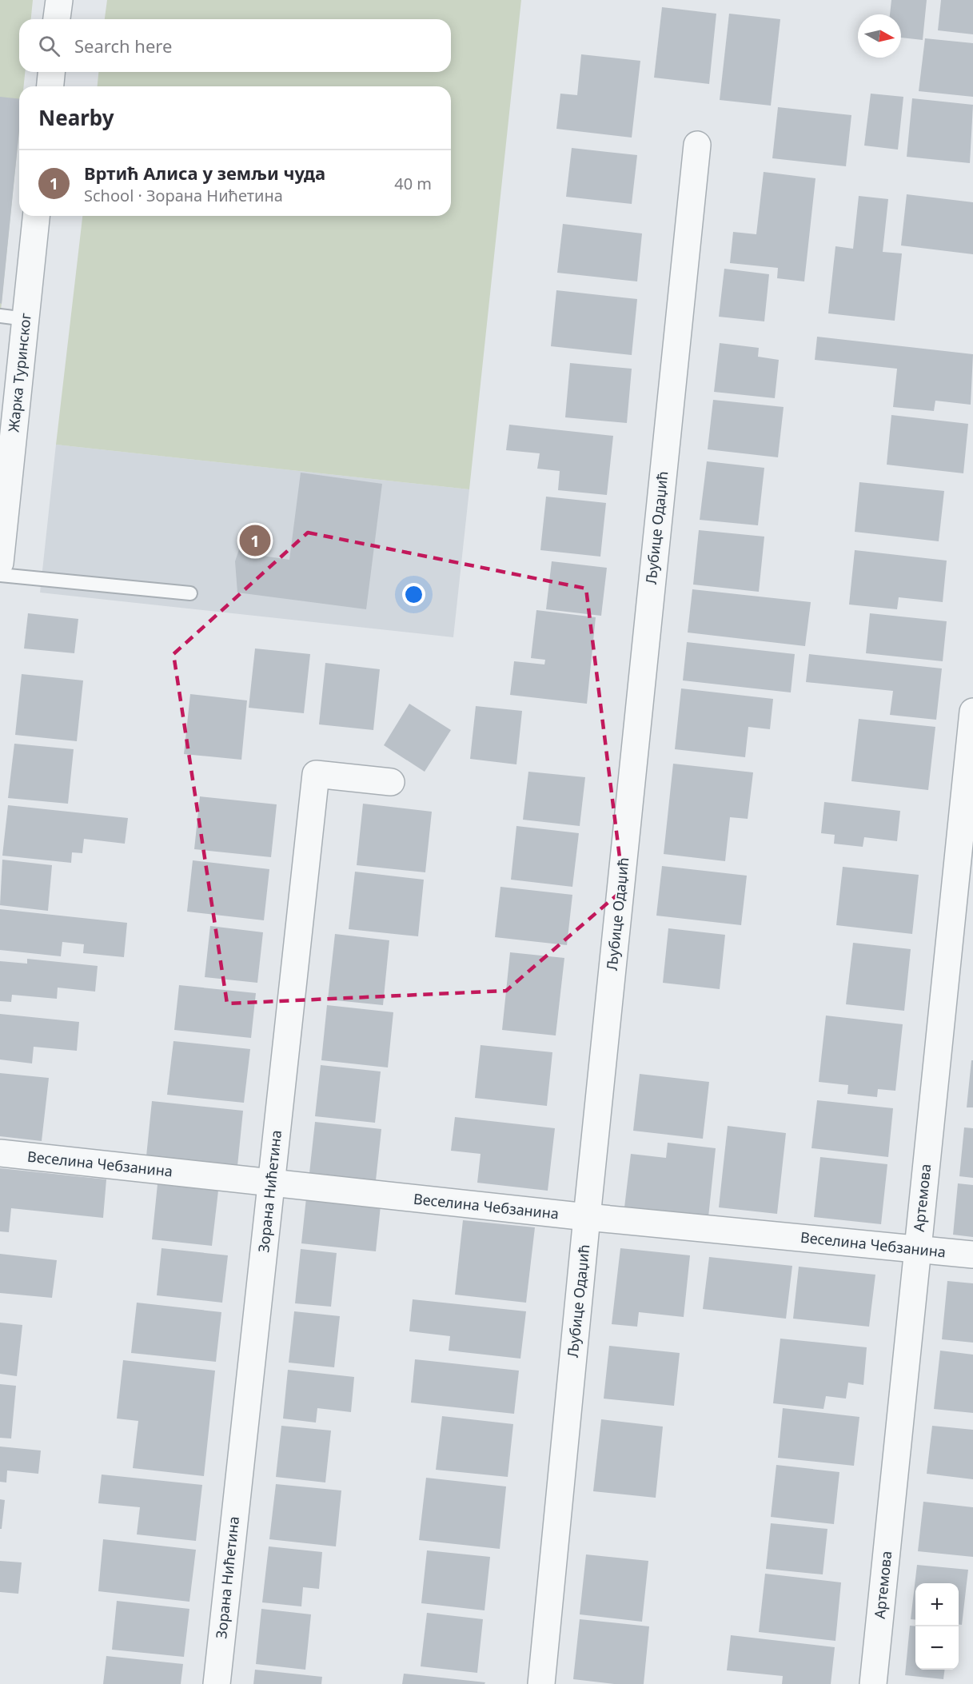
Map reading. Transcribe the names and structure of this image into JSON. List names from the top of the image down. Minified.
{"streets":{"street":["Жарка Туринског","Љубице Одаџић","Веселина Чебзанина","Зорана Нићетина","Артемова"]},"crossings":[["Љубице Одаџић","Веселина Чебзанина"],["Веселина Чебзанина","Зорана Нићетина"],["Веселина Чебзанина","Артемова"]],"north":"right","page":{"search":"Search here","heading":"Nearby","list":[{"mark":"1","name":"Вртић Алиса у земљи чуда","note":"School · Зорана Нићетина","value":"40 m"}],"pins":"1","map_buttons":["+","−"]}}
